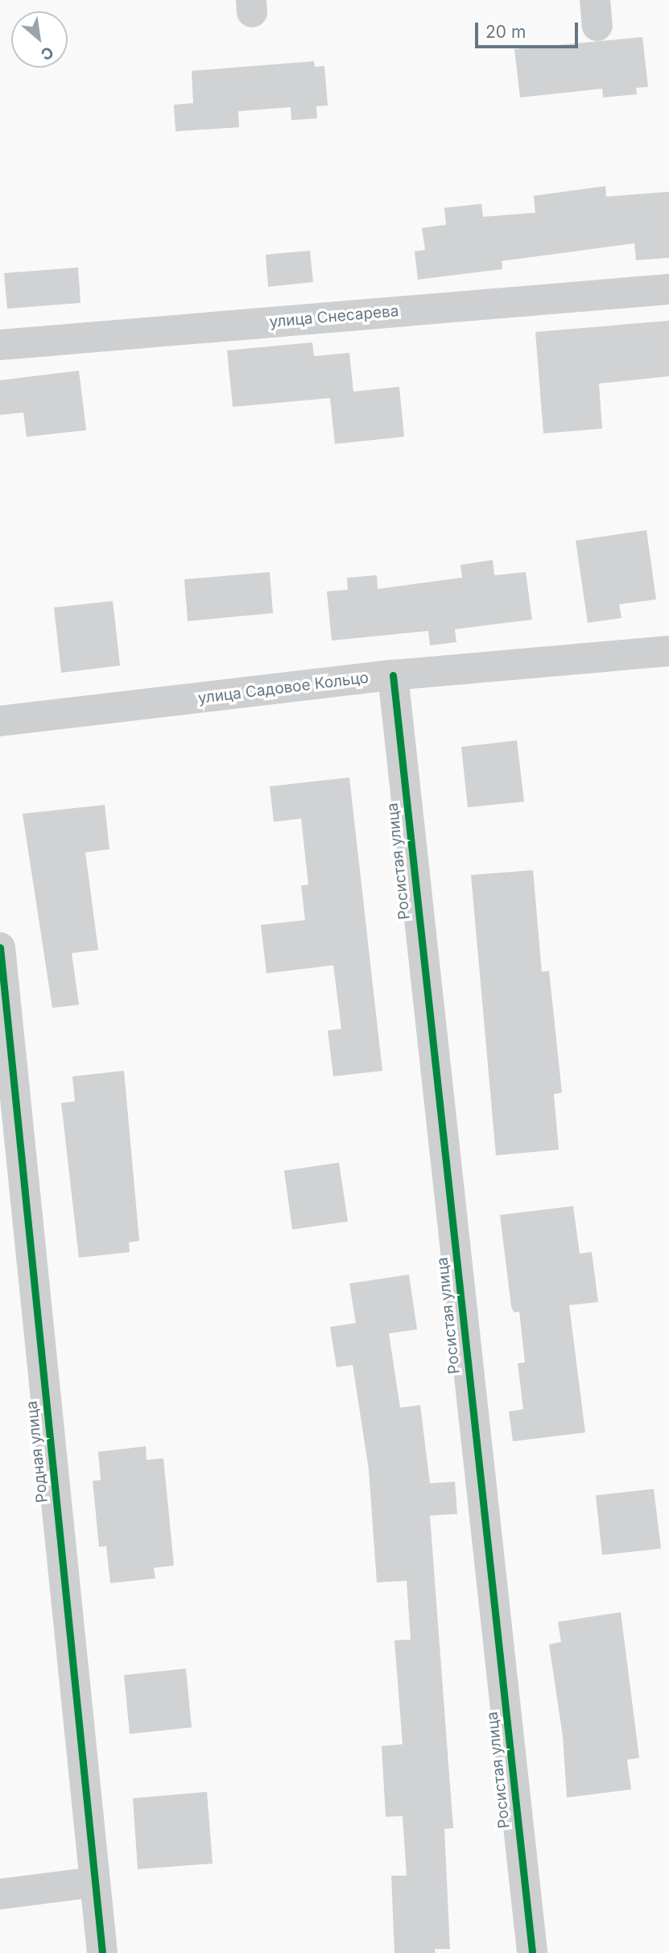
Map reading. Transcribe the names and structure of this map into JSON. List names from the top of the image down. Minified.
{"streets":{"street":["улица Снесарева","улица Садовое Кольцо","Росистая улица","Родная улица"]},"crossings":[["улица Садовое Кольцо","Росистая улица"]],"scale_bar":"20 m","north":"bottom right"}
